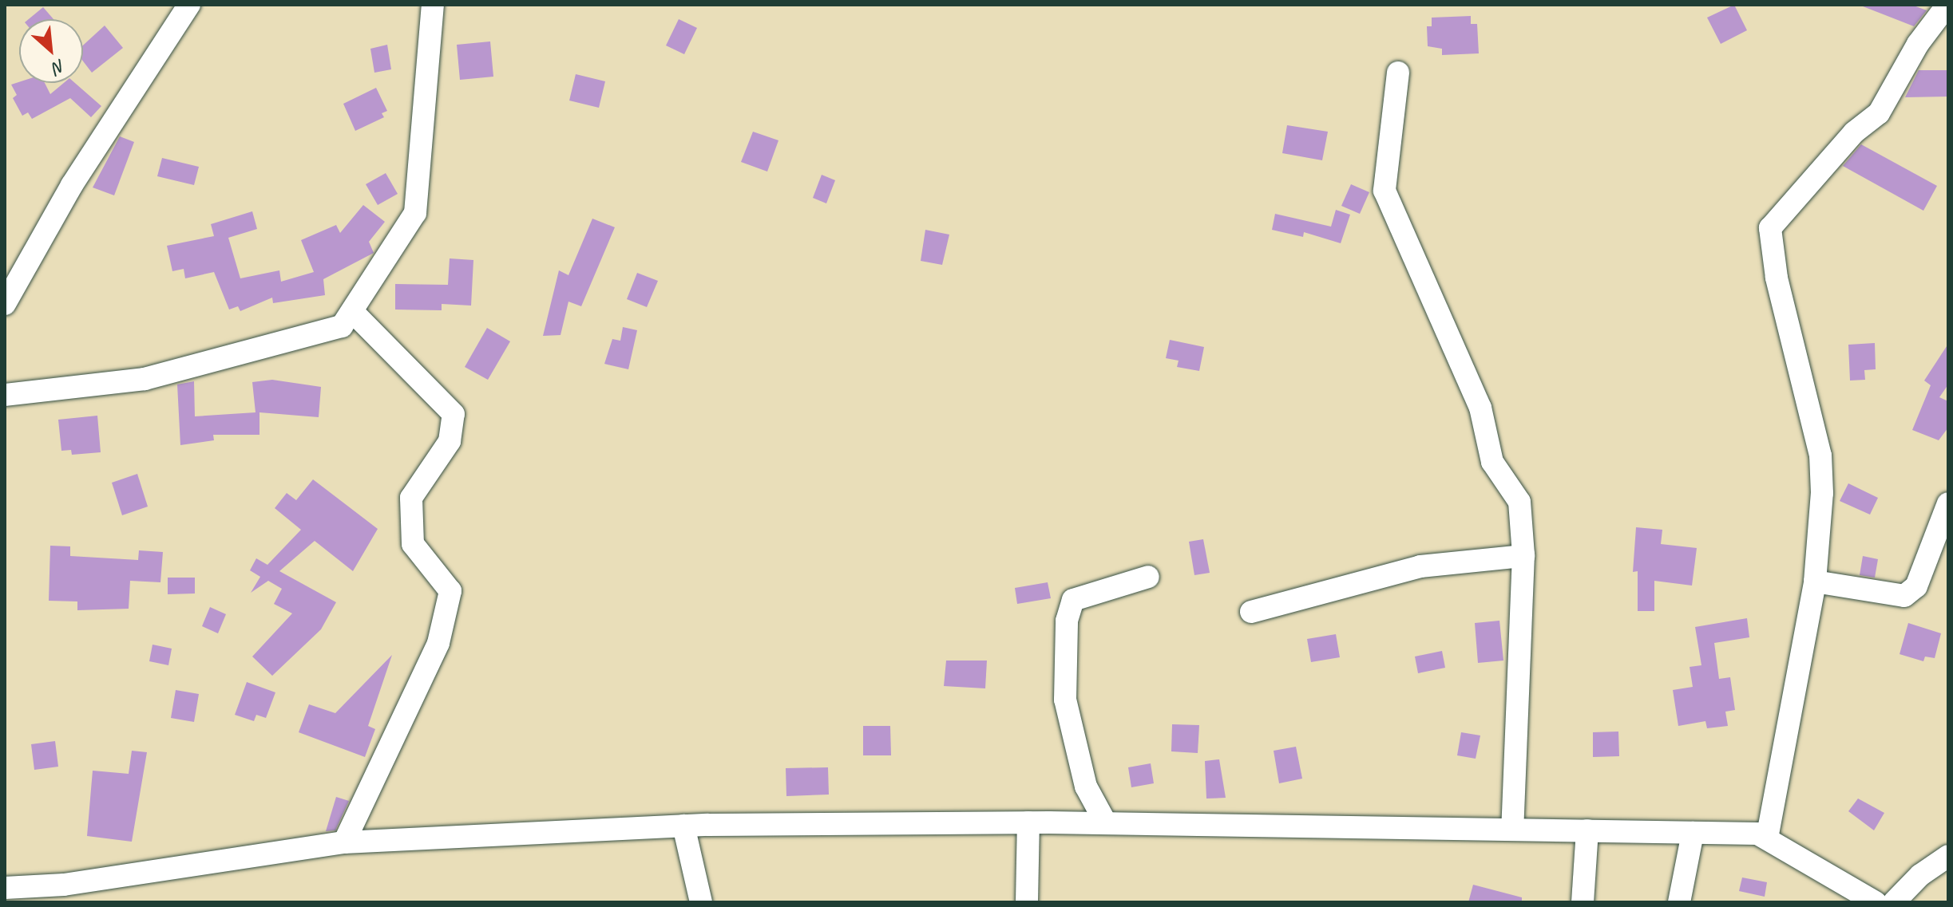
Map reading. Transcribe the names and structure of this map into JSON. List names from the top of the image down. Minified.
{"north":"bottom right"}
